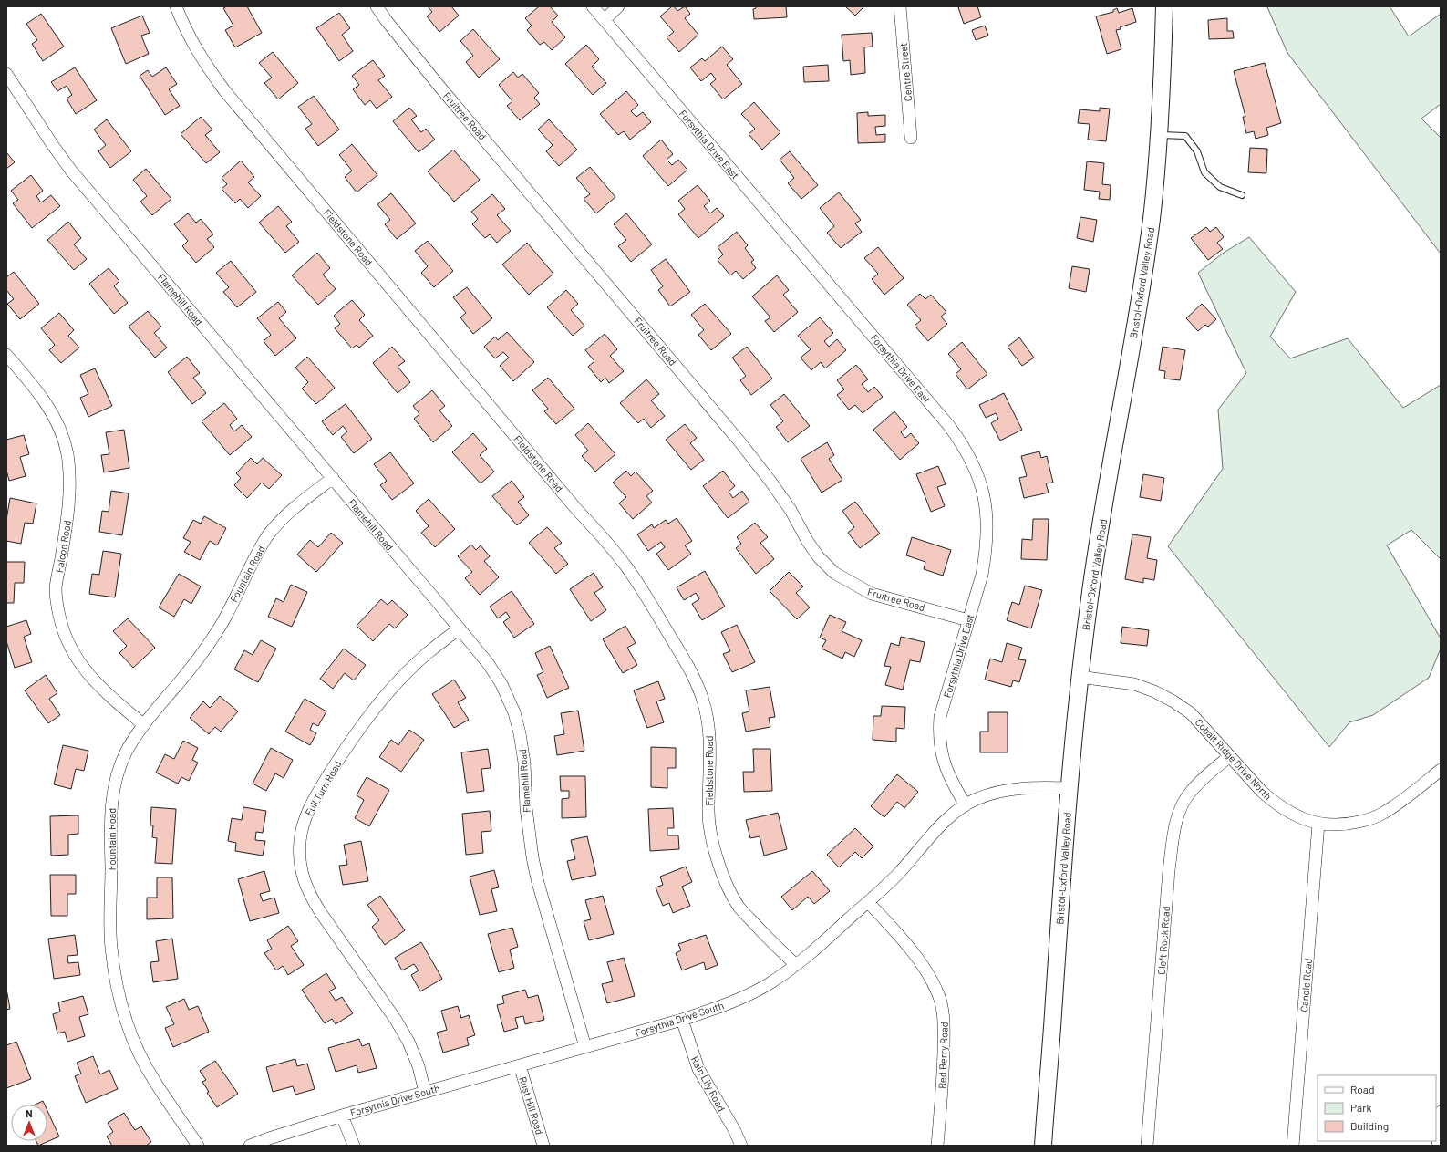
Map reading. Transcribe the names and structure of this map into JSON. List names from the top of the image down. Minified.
{"streets":{"main road":["Bristol-Oxford Valley Road"],"street":["Centre Street","Fruitree Road","Forsythia Drive East","Fieldstone Road","Flamehill Road","Falcon Road","Fountain Road","Cobalt Ridge Drive North","Full Turn Road","Cleft Rock Road","Candle Road","Forsythia Drive South","Red Berry Road","Rain Lily Road","Rust Hill Road"]},"crossings":[["Fruitree Road","Forsythia Drive East"],["Forsythia Drive East","Forsythia Drive South"],["Fieldstone Road","Forsythia Drive South"],["Bristol-Oxford Valley Road","Cobalt Ridge Drive North"],["Bristol-Oxford Valley Road","Forsythia Drive South"],["Flamehill Road","Fountain Road"],["Flamehill Road","Full Turn Road"],["Flamehill Road","Forsythia Drive South"],["Falcon Road","Fountain Road"],["Cobalt Ridge Drive North","Cleft Rock Road"],["Cobalt Ridge Drive North","Candle Road"],["Full Turn Road","Forsythia Drive South"],["Forsythia Drive South","Red Berry Road"],["Forsythia Drive South","Rain Lily Road"],["Forsythia Drive South","Rust Hill Road"]],"legend":["Road","Park","Building"],"north":"top"}
